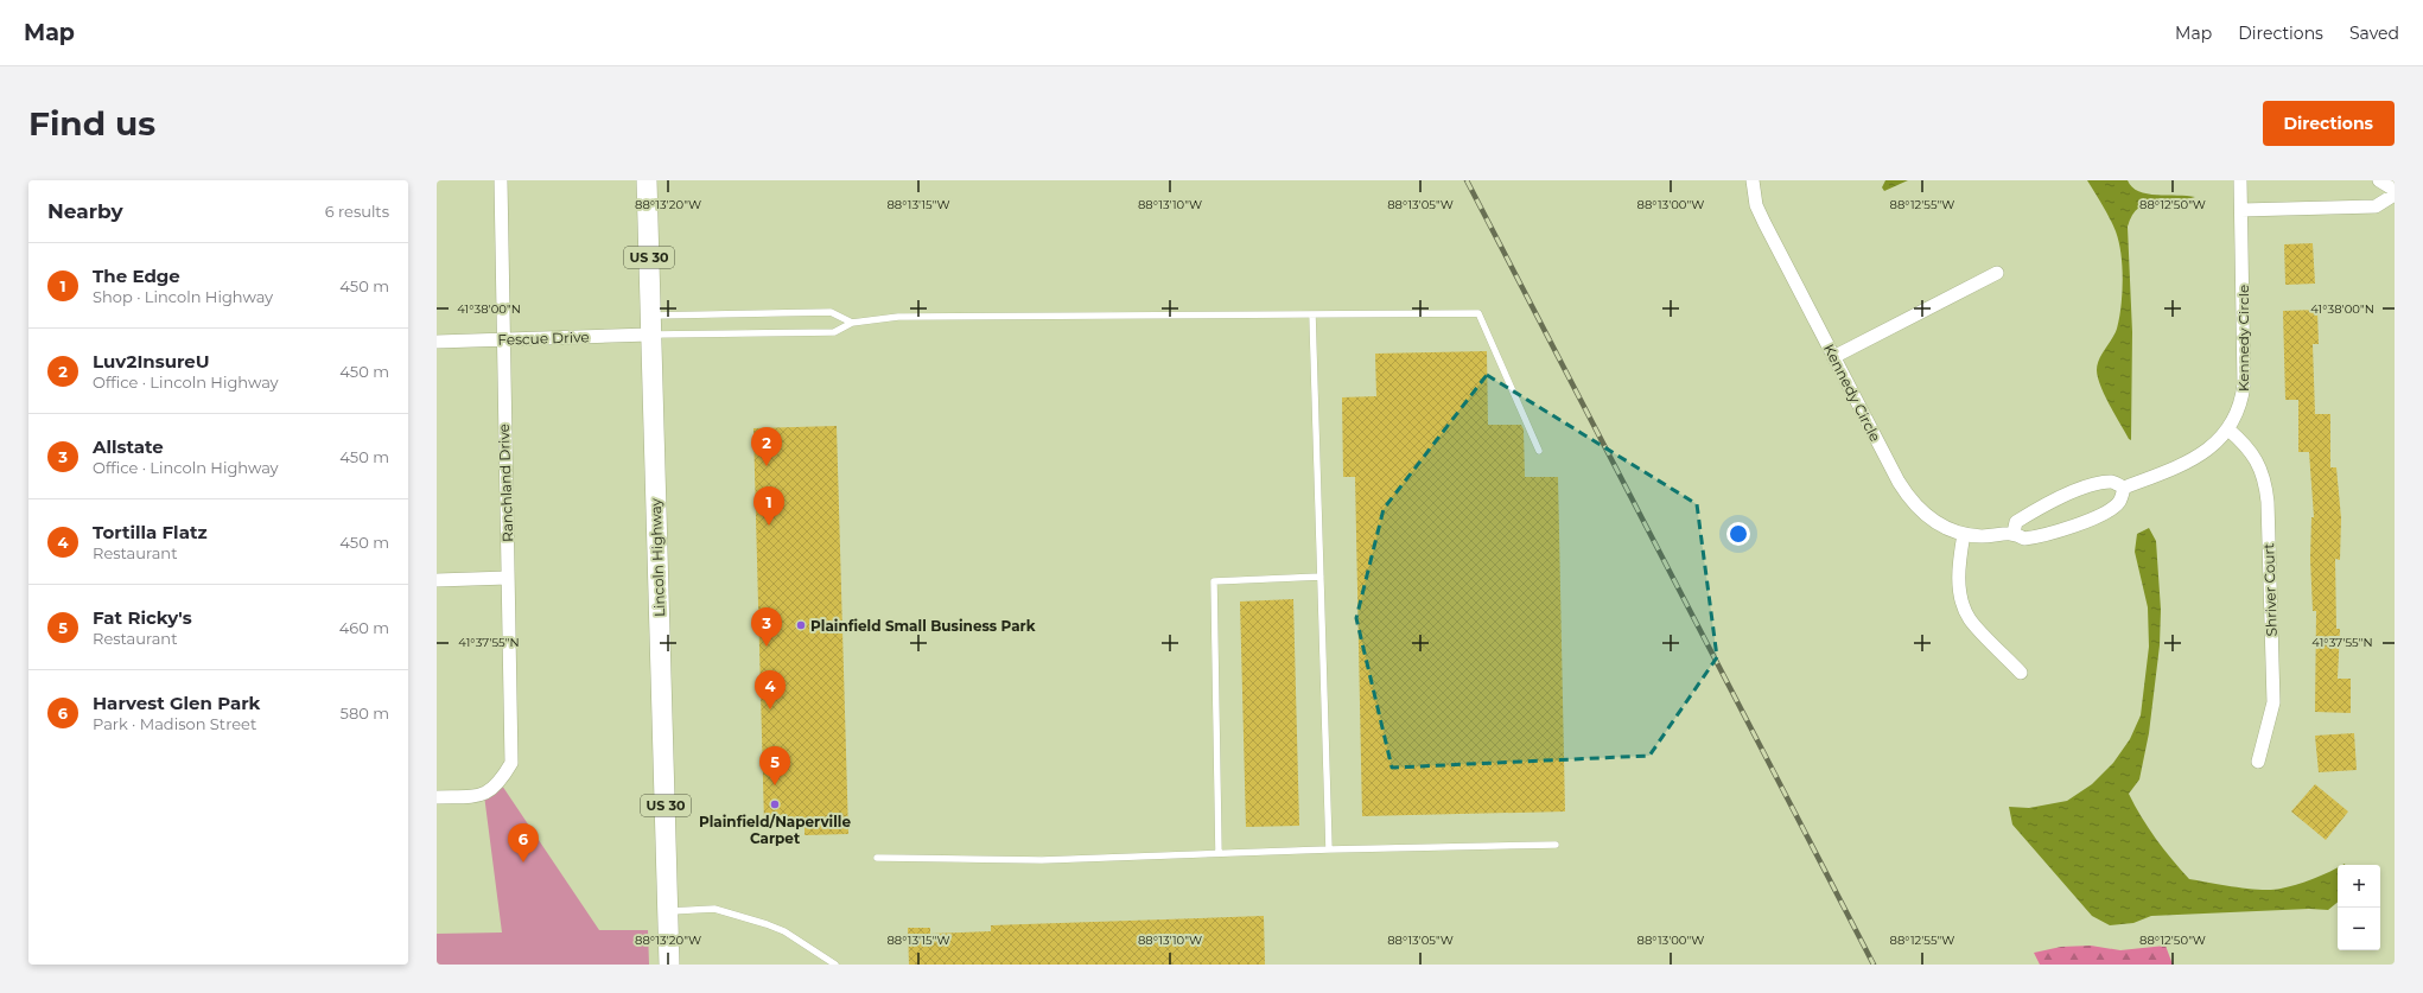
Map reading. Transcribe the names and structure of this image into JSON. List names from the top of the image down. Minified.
{"streets":{"main road":["US 30","Lincoln Highway"],"street":["Fescue Drive","Kennedy Circle","Ranchland Drive","Shriver Court"]},"crossings":[["Fescue Drive","Ranchland Drive"],["Fescue Drive","Lincoln Highway"],["Kennedy Circle","Shriver Court"]],"places":["Plainfield Small Business Park","Plainfield/Naperville Carpet"],"page":{"header":"Map","nav":["Map","Directions","Saved"],"buttons":"Directions","title":"Find us","heading":["Nearby","6 results"],"list":[{"mark":"1","name":"The Edge","note":"Shop · Lincoln Highway","value":"450 m"},{"mark":"2","name":"Luv2InsureU","note":"Office · Lincoln Highway","value":"450 m"},{"mark":"3","name":"Allstate","note":"Office · Lincoln Highway","value":"450 m"},{"mark":"4","name":"Tortilla Flatz","note":"Restaurant","value":"450 m"},{"mark":"5","name":"Fat Ricky's","note":"Restaurant","value":"460 m"},{"mark":"6","name":"Harvest Glen Park","note":"Park · Madison Street","value":"580 m"}],"pins":["2","1","3","4","5","6"],"map_buttons":["+","−"]},"coordinates":["88°13'20\"W","88°13'15\"W","88°13'10\"W","88°13'05\"W","88°13'00\"W","88°12'55\"W","88°12'50\"W","41°38'00\"N","41°37'55\"N"]}
